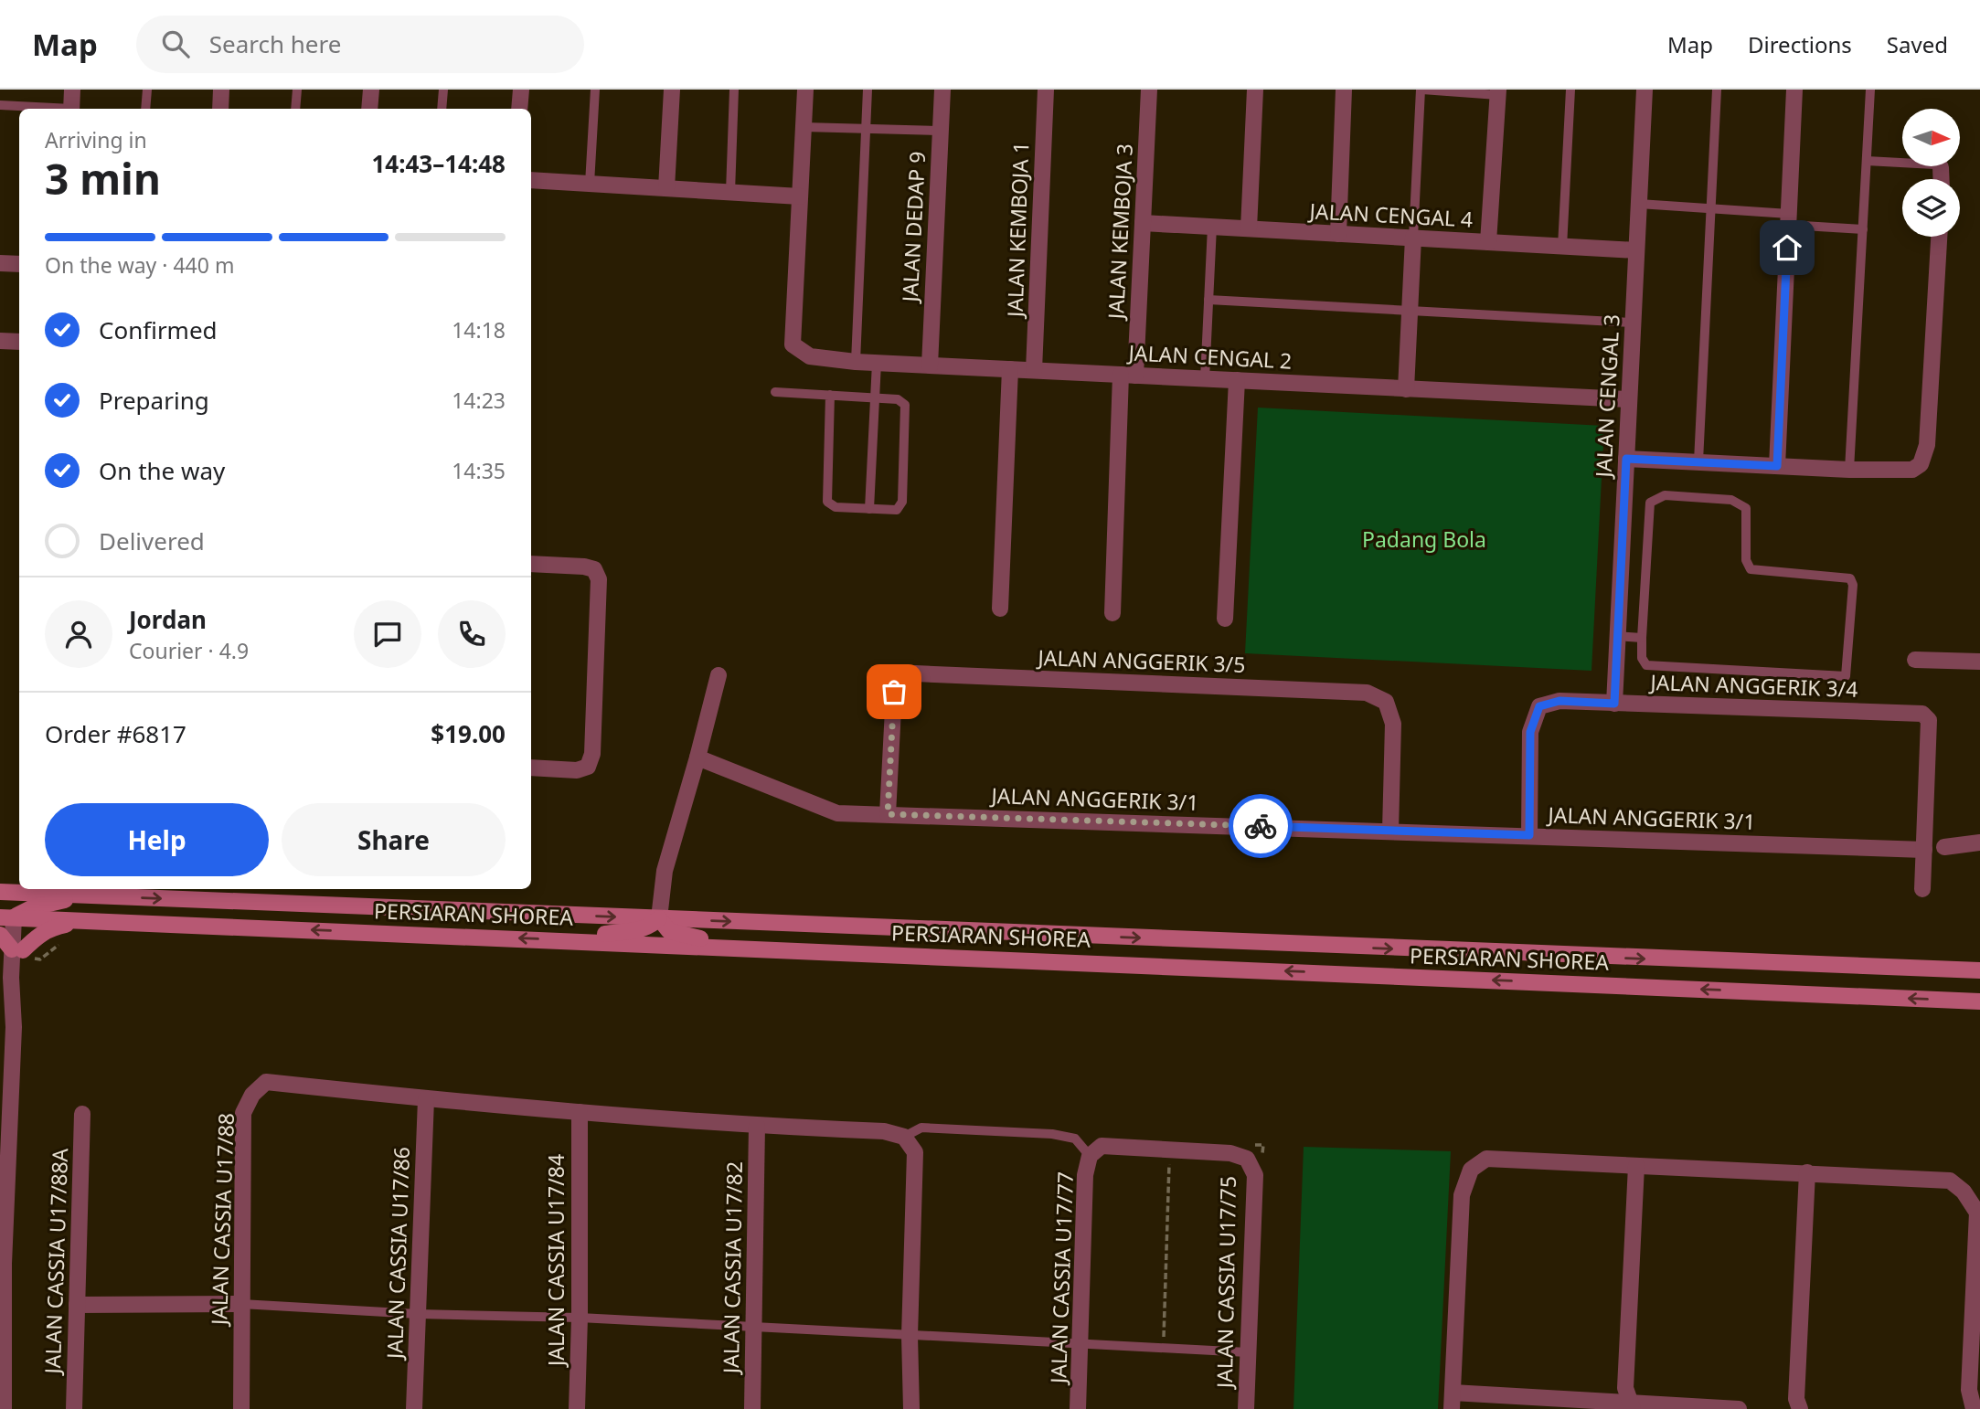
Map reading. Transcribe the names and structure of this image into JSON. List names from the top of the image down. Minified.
{"streets":{"main road":["PERSIARAN SHOREA"],"street":["JALAN CENGAL 4","JALAN DEDAP 9","JALAN KEMBOJA 1","JALAN KEMBOJA 3","JALAN CENGAL 2","JALAN CENGAL 3","JALAN ANGGERIK 3/5","JALAN ANGGERIK 3/4","JALAN ANGGERIK 3/1","JALAN CASSIA U17/88","JALAN CASSIA U17/86","JALAN CASSIA U17/84","JALAN CASSIA U17/88A","JALAN CASSIA U17/82","JALAN CASSIA U17/77","JALAN CASSIA U17/75"]},"crossings":[["JALAN CENGAL 4","JALAN KEMBOJA 3"],["JALAN CENGAL 4","JALAN CENGAL 3"],["JALAN DEDAP 9","JALAN CENGAL 2"],["JALAN KEMBOJA 1","JALAN CENGAL 2"],["JALAN KEMBOJA 3","JALAN CENGAL 2"],["JALAN CENGAL 2","JALAN CENGAL 3"],["JALAN CENGAL 3","JALAN ANGGERIK 3/4"],["JALAN ANGGERIK 3/5","JALAN ANGGERIK 3/1"],["JALAN ANGGERIK 3/4","JALAN ANGGERIK 3/1"],["JALAN CASSIA U17/88","JALAN CASSIA U17/86"],["JALAN CASSIA U17/88","JALAN CASSIA U17/84"],["JALAN CASSIA U17/88","JALAN CASSIA U17/82"],["JALAN CASSIA U17/77","JALAN CASSIA U17/75"]],"parks":["Padang Bola"],"north":"right","page":{"header":"Map","search":"Search here","nav":["Map","Directions","Saved"],"heading":["3 min","Arriving in","14:43–14:48"],"panel":["Jordan","Courier · 4.9","Order #6817","$19.00"],"bar":"On the way · 440 m","list":[["Confirmed","14:18"],["Preparing","14:23"],["On the way","14:35"],"Delivered"],"buttons":["Help","Share"]}}
